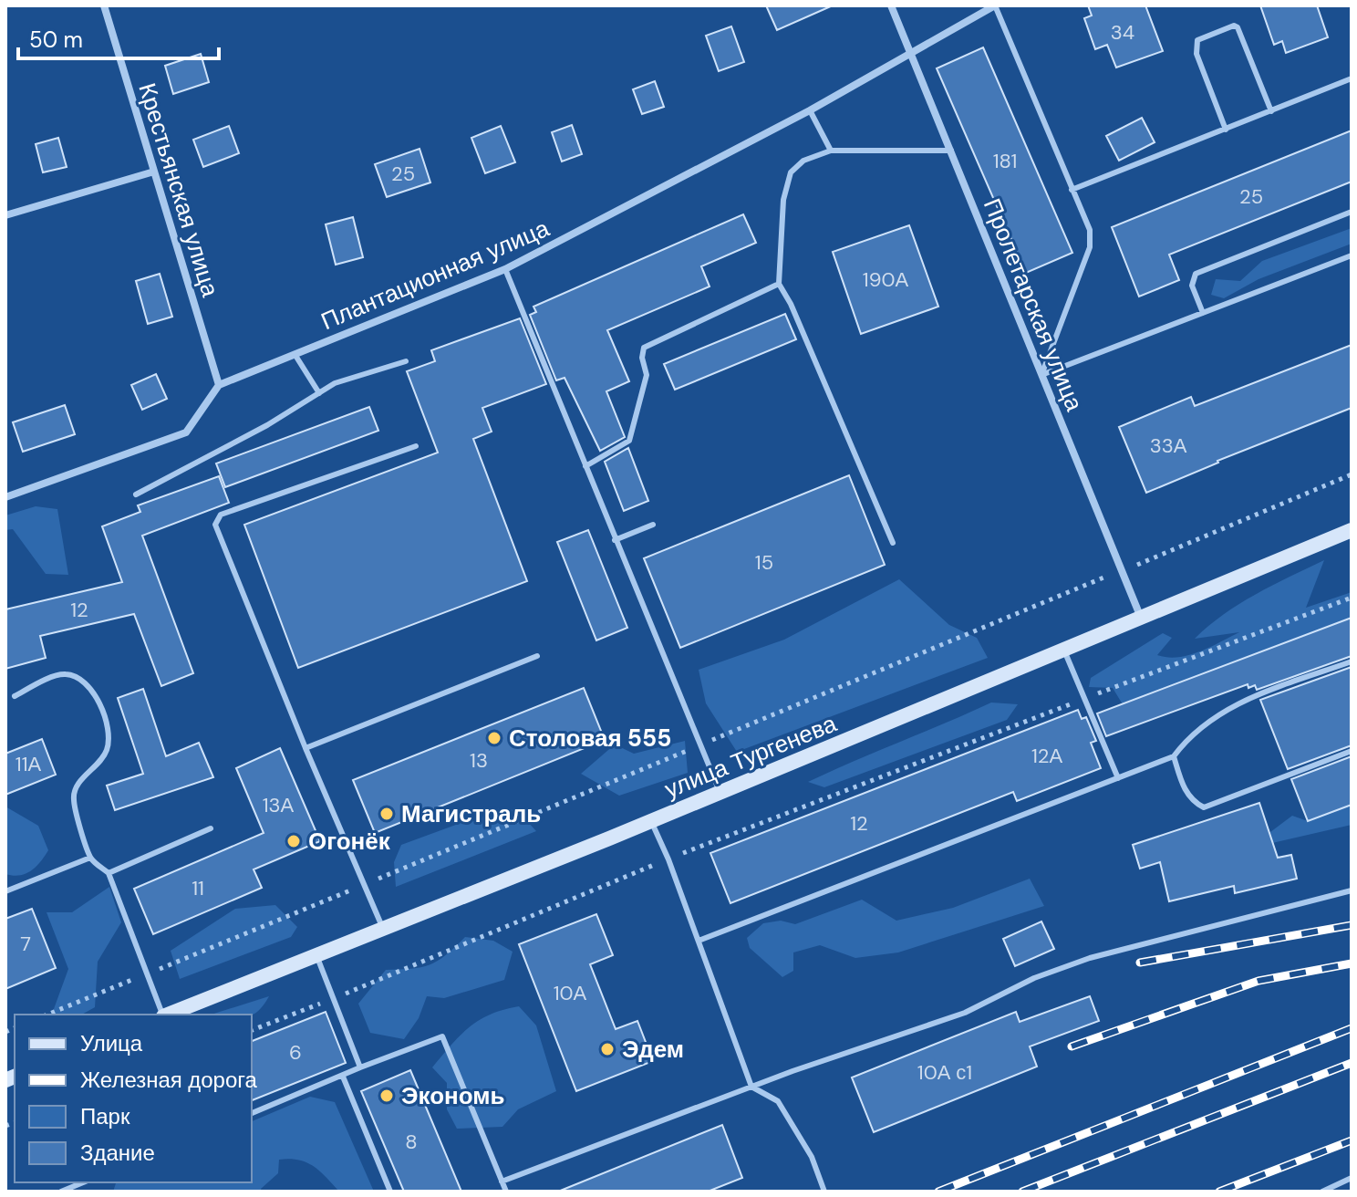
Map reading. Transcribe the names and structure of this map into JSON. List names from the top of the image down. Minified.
{"streets":{"main road":["улица Тургенева"],"street":["Крестьянская улица","Плантационная улица","Пролетарская улица"]},"crossings":[["Крестьянская улица","Плантационная улица"],["Плантационная улица","Пролетарская улица"],["Пролетарская улица","улица Тургенева"]],"places":["Столовая 555","Магистраль","Огонёк","Эдем","Экономь"],"house_numbers":["34","181","25","25","190А","33А","15","12","12А","13","11А","13А","12","11","7","10А","6","10А с1","8"],"legend":["Улица","Железная дорога","Парк","Здание"],"scale_bar":"50 m"}
